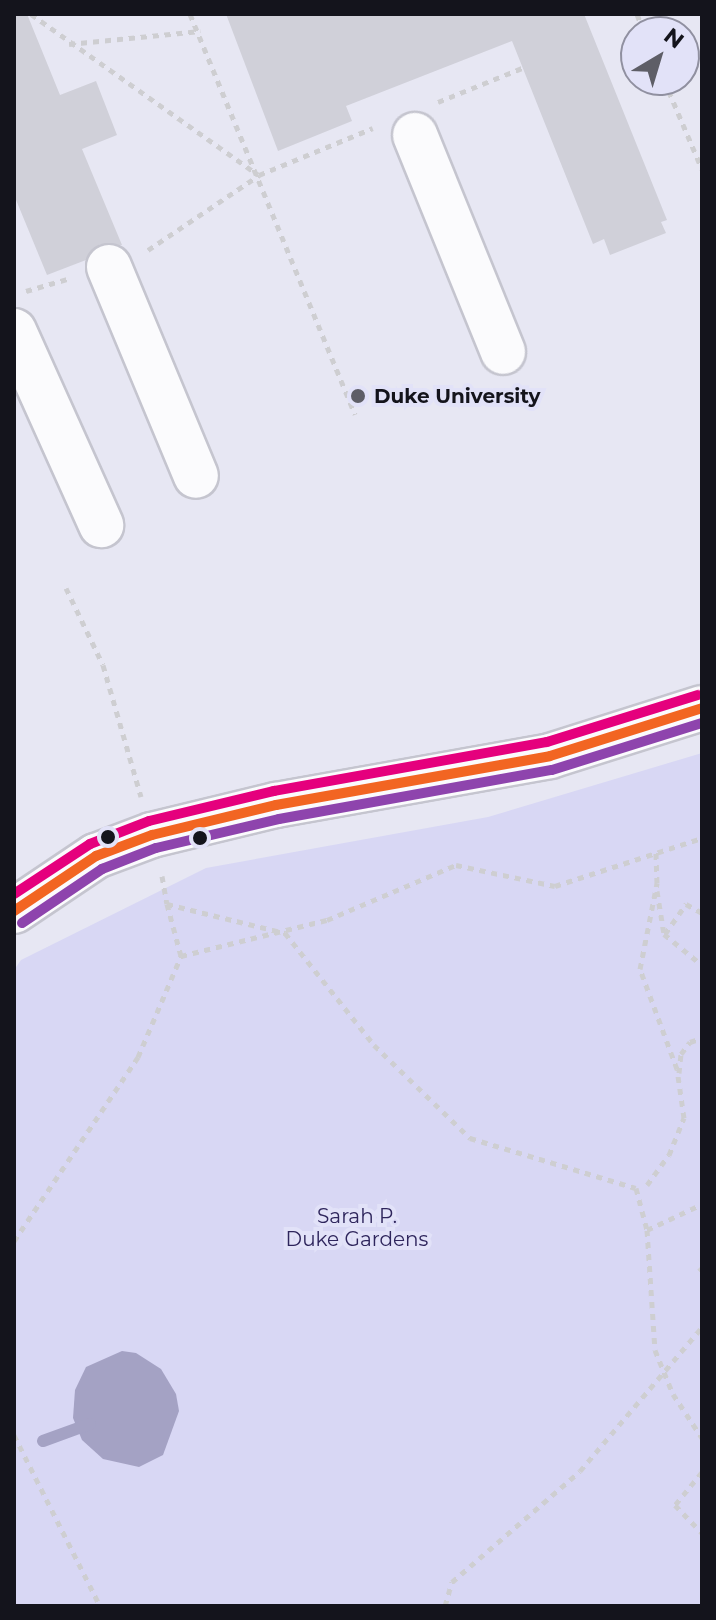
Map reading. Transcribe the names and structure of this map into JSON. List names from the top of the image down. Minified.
{"parks":["Sarah P. Duke Gardens"],"places":["Duke University"],"north":"top right"}
